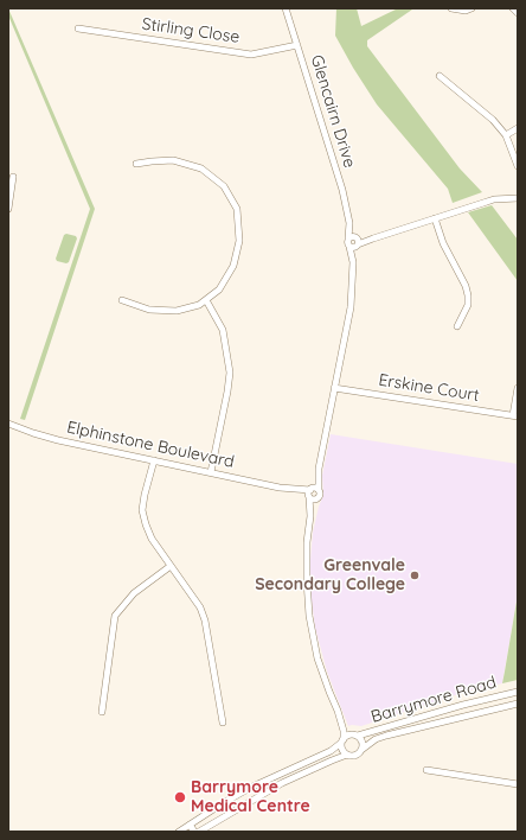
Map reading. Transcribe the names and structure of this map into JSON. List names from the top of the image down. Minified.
{"streets":{"street":["Stirling Close","Glencairn Drive","Erskine Court","Elphinstone Boulevard","Barrymore Road"]},"crossings":[["Stirling Close","Glencairn Drive"],["Glencairn Drive","Erskine Court"],["Glencairn Drive","Elphinstone Boulevard"],["Glencairn Drive","Barrymore Road"]],"places":["Greenvale Secondary College","Barrymore Medical Centre"]}
